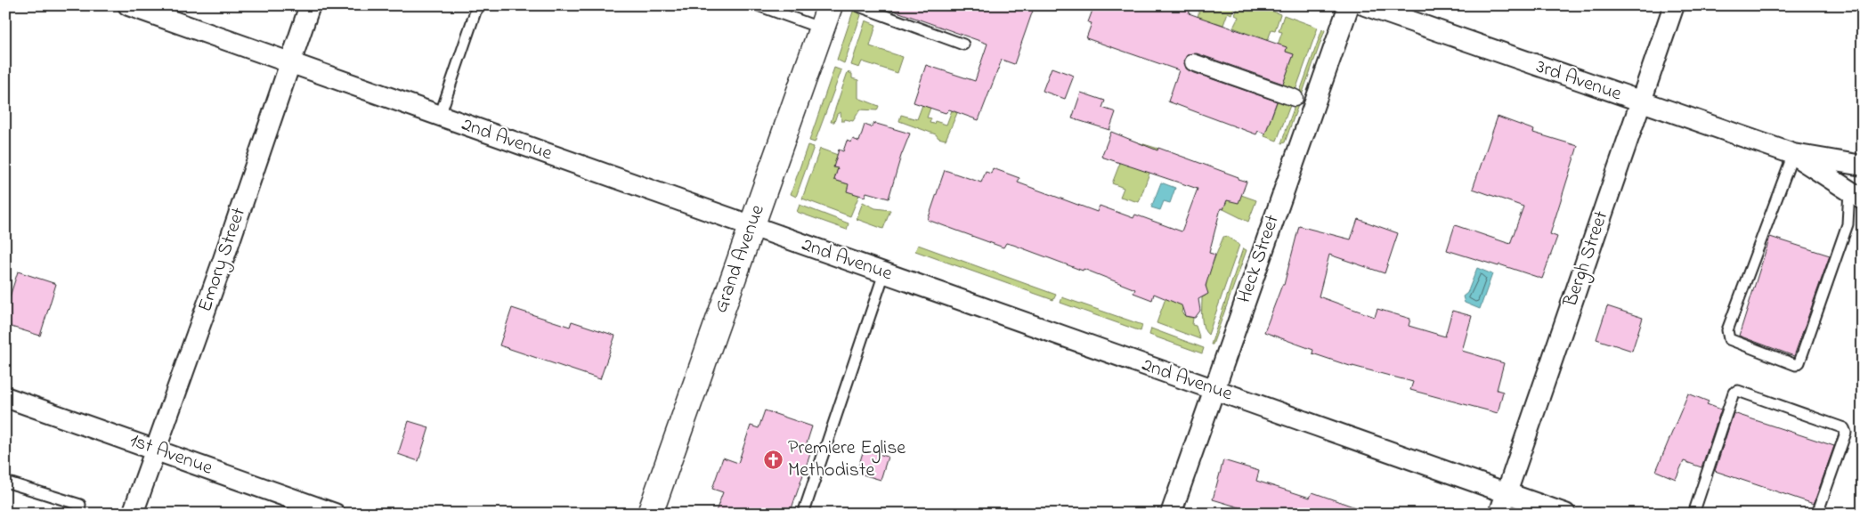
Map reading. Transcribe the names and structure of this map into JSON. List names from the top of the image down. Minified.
{"streets":{"street":["3rd Avenue","2nd Avenue","Grand Avenue","Heck Street","Bergh Street","Emory Street","1st Avenue"]},"crossings":[["3rd Avenue","Bergh Street"],["2nd Avenue","Grand Avenue"],["2nd Avenue","Heck Street"],["2nd Avenue","Bergh Street"],["2nd Avenue","Emory Street"],["Emory Street","1st Avenue"]],"places":{"church":["Premiere Eglise Methodiste"]}}
